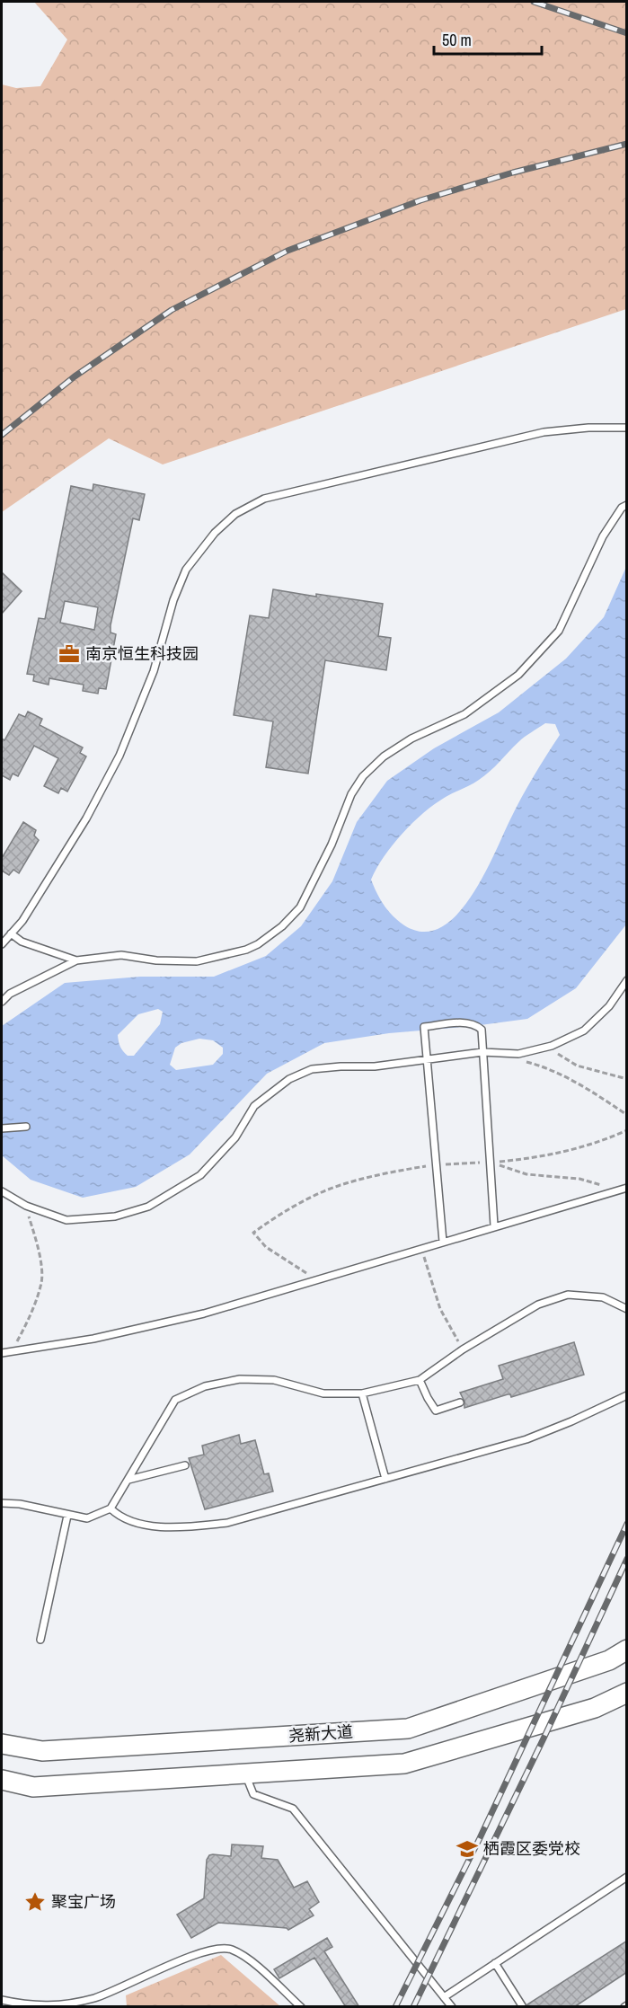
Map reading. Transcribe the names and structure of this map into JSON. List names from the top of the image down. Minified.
{"streets":{"main road":["尧新大道"]},"places":{"office":["南京恒生科技园"],"school or university":["栖霞区委党校"],"place":["聚宝广场"]},"scale_bar":"50 m"}
